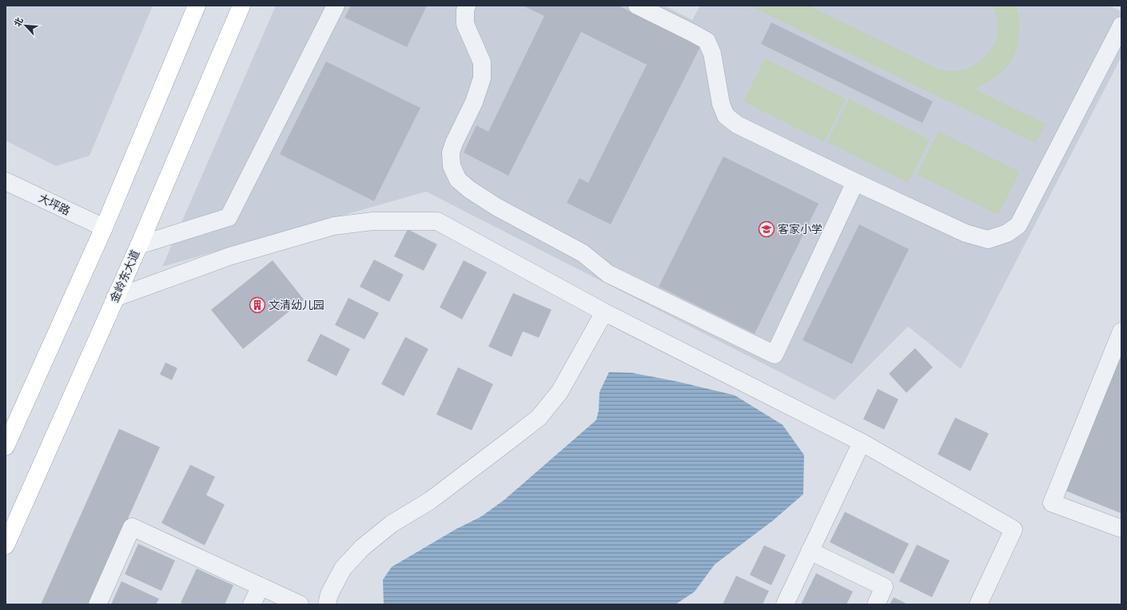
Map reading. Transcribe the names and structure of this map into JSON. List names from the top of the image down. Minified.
{"streets":{"main road":["金岭东大道"],"street":["大坪路"]},"places":{"school or university":["客家小学"],"building":["文清幼儿园"]},"north":"top left"}
